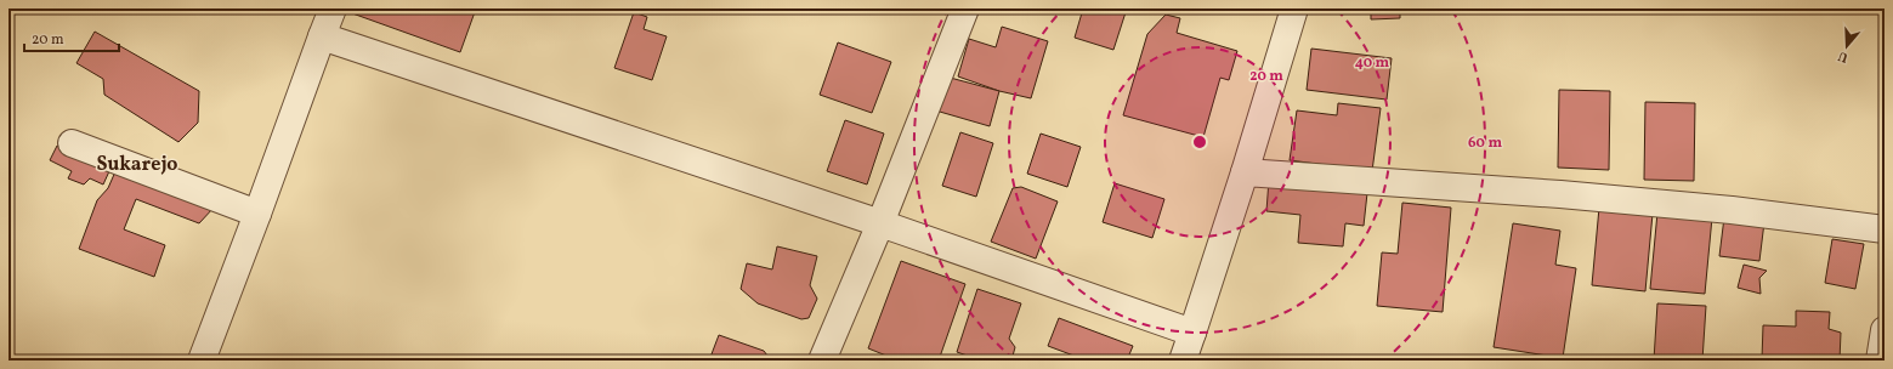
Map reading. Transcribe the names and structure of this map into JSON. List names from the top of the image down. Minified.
{"districts":["Sukarejo"],"scale_bar":"20 m","north":"bottom","rings":["40 m","20 m","60 m"]}
